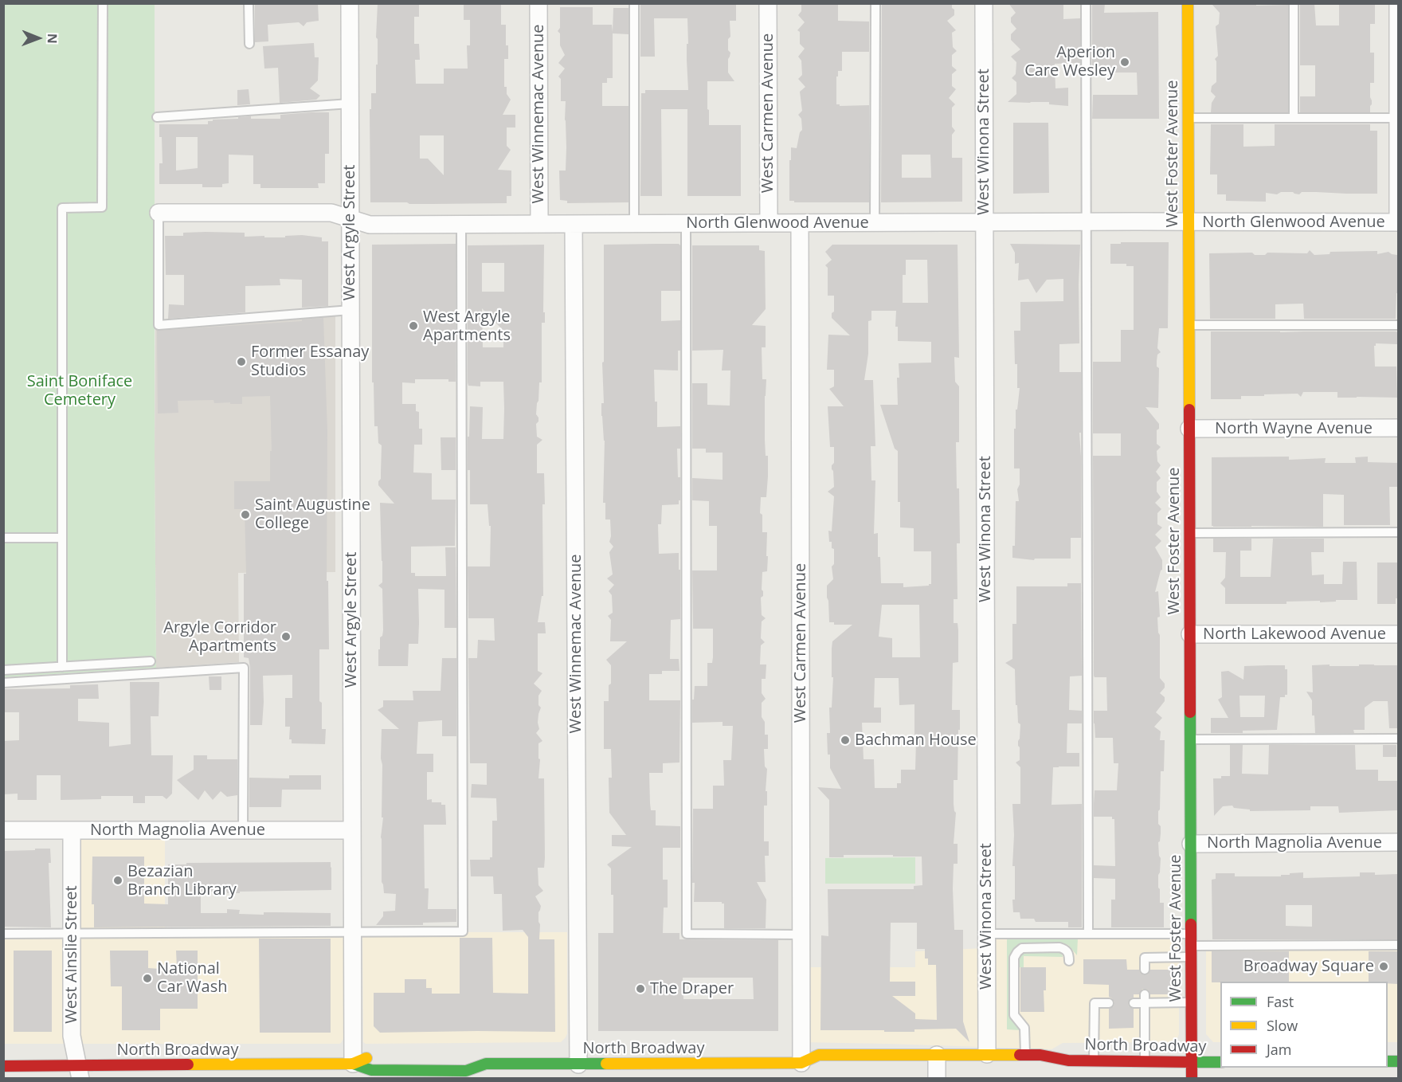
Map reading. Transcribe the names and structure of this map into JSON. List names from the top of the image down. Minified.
{"streets":{"main road":["West Foster Avenue","North Broadway"],"street":["West Carmen Avenue","West Winnemac Avenue","West Winona Street","North Glenwood Avenue","West Argyle Street","North Wayne Avenue","North Lakewood Avenue","North Magnolia Avenue","West Ainslie Street"]},"crossings":[["West Carmen Avenue","North Glenwood Avenue"],["West Carmen Avenue","North Broadway"],["West Winnemac Avenue","North Glenwood Avenue"],["West Winnemac Avenue","North Broadway"],["West Winona Street","North Glenwood Avenue"],["West Winona Street","North Broadway"],["West Foster Avenue","North Glenwood Avenue"],["West Foster Avenue","North Wayne Avenue"],["West Foster Avenue","North Lakewood Avenue"],["West Foster Avenue","North Magnolia Avenue"],["West Foster Avenue","North Broadway"],["North Glenwood Avenue","West Argyle Street"],["West Argyle Street","North Magnolia Avenue"],["West Argyle Street","North Broadway"],["North Magnolia Avenue","West Ainslie Street"],["West Ainslie Street","North Broadway"]],"parks":["Saint Boniface Cemetery"],"places":["Aperion Care Wesley","West Argyle Apartments","Former Essanay Studios","Saint Augustine College","Argyle Corridor Apartments","Bachman House","Bezazian Branch Library","Broadway Square","National Car Wash","The Draper"],"legend":["Fast","Slow","Jam"],"north":"right"}
